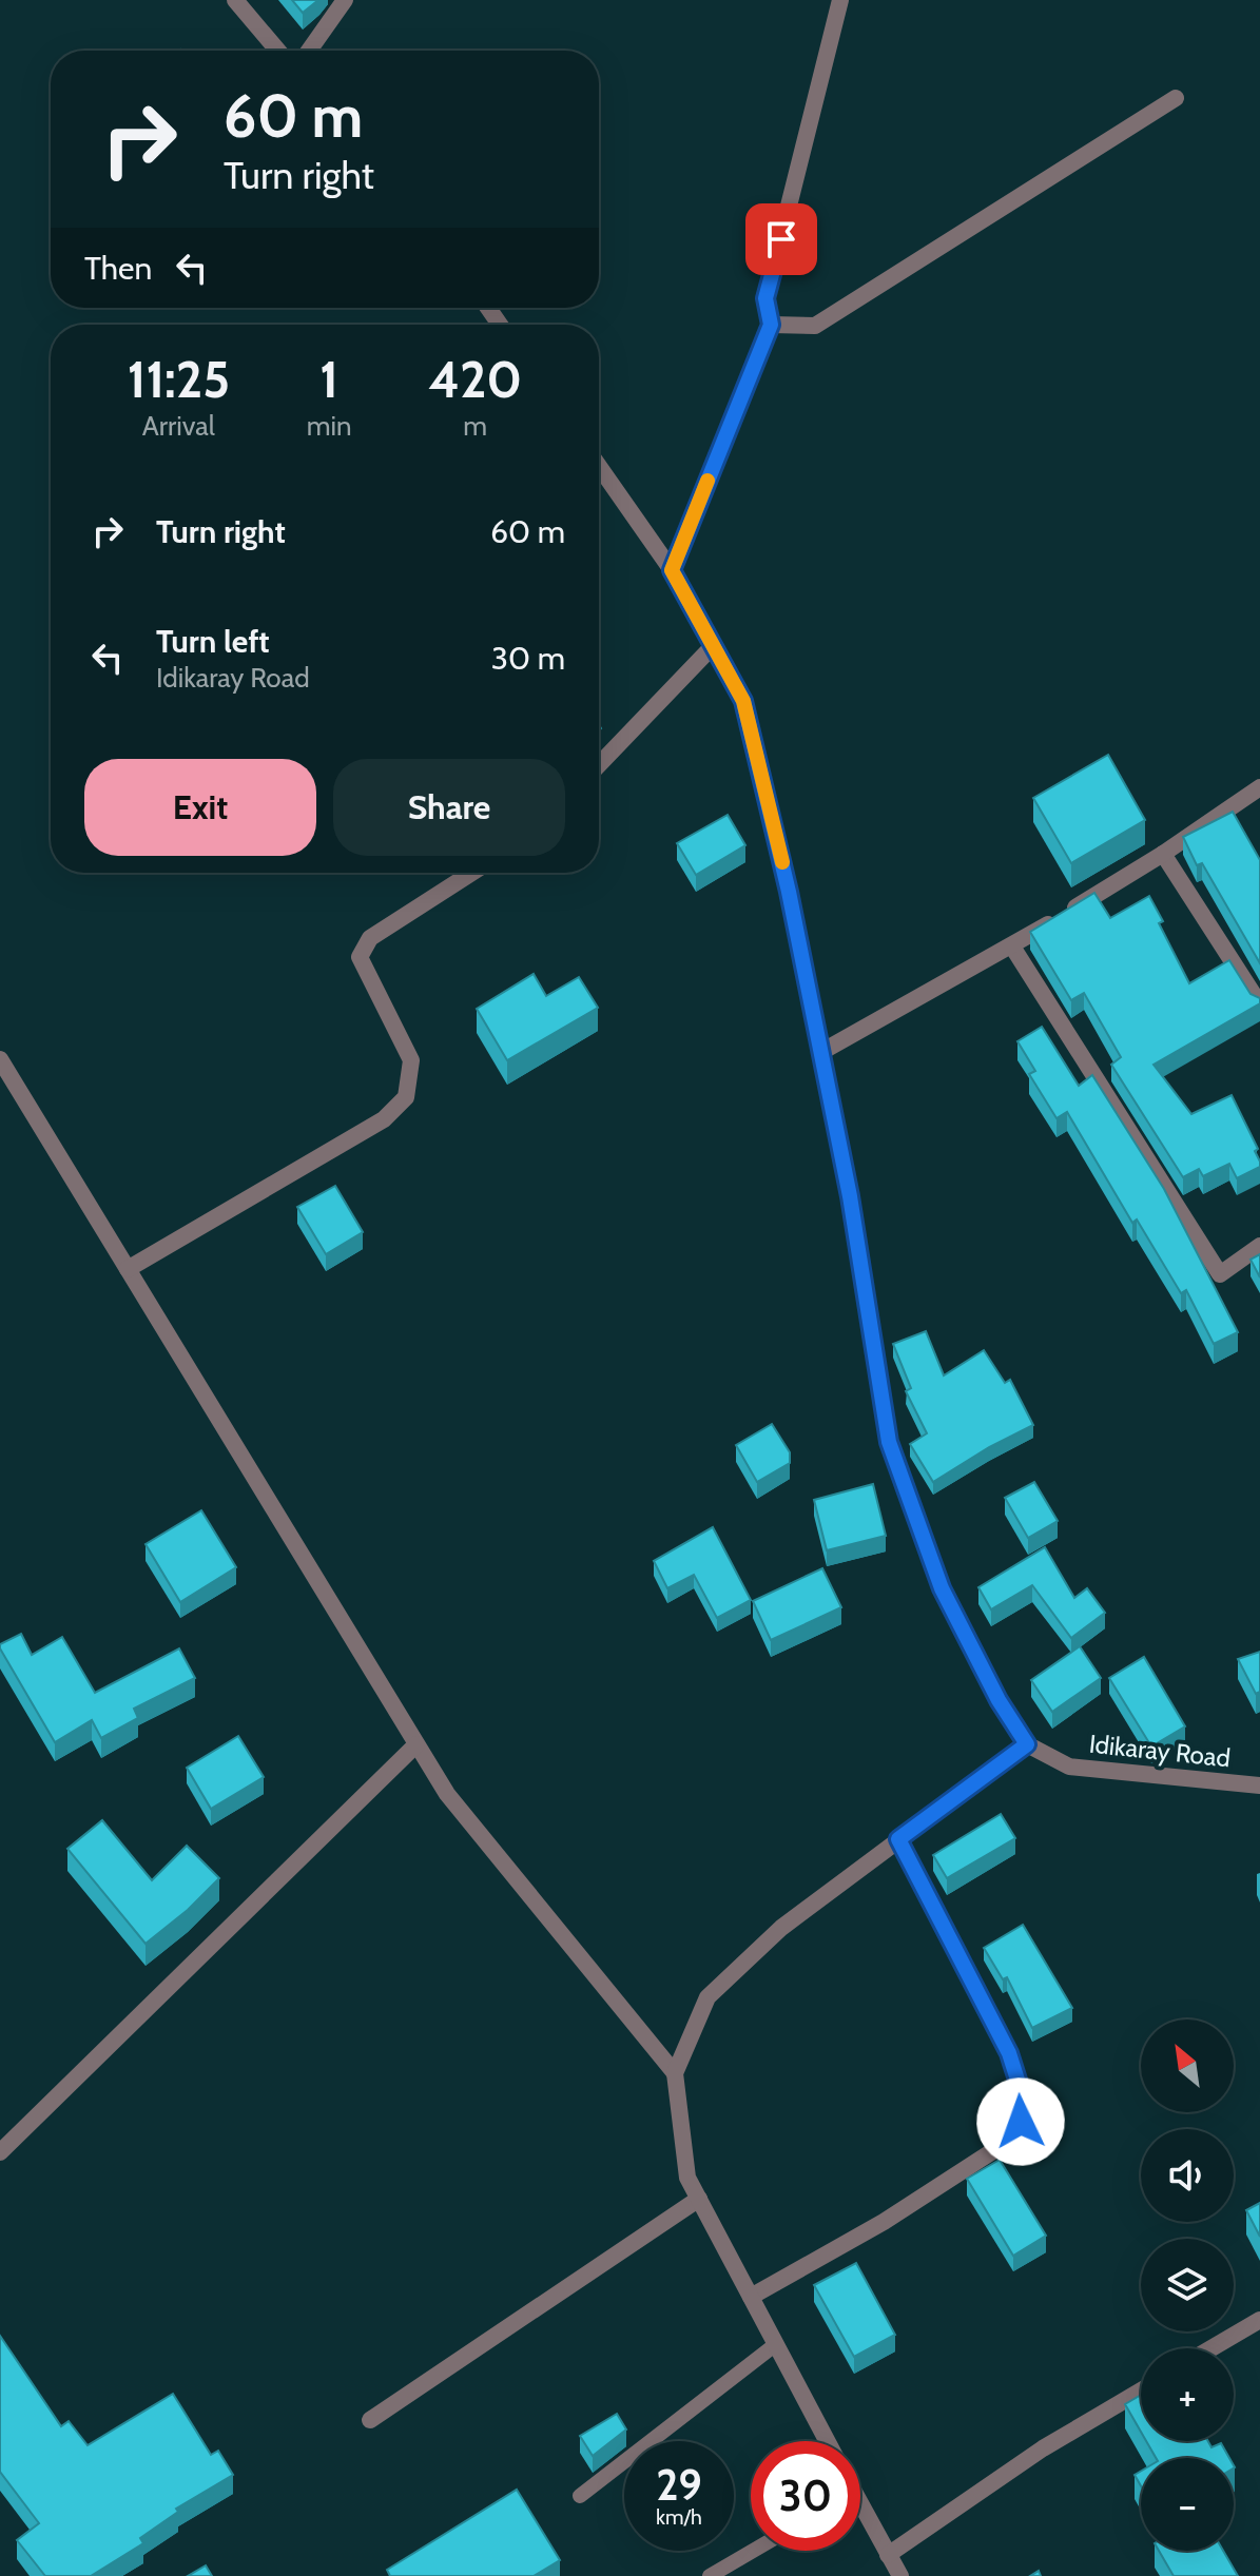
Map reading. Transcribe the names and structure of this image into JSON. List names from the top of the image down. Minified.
{"streets":{"street":["Idikaray Road"]},"north":"top left","page":{"turn":["60 m","Turn right"],"then":"Then","eta":["11:25","Arrival","1","min","420","m"],"list":[{"name":"Turn right","value":"60 m"},{"name":"Turn left","note":"Idikaray Road","value":"30 m"}],"buttons":["Exit","Share"],"map_buttons":["+","−"],"speed":"29 km/h","limit":"30"}}
